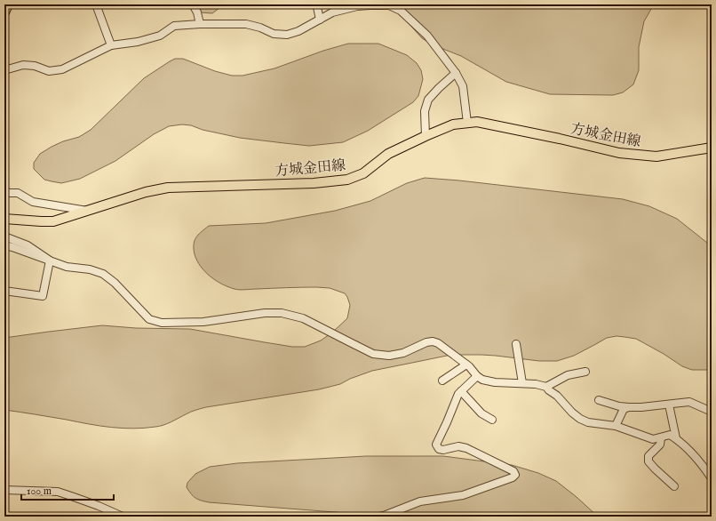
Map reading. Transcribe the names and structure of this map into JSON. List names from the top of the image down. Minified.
{"streets":{"main road":["方城金田線"]},"scale_bar":"100 m"}
